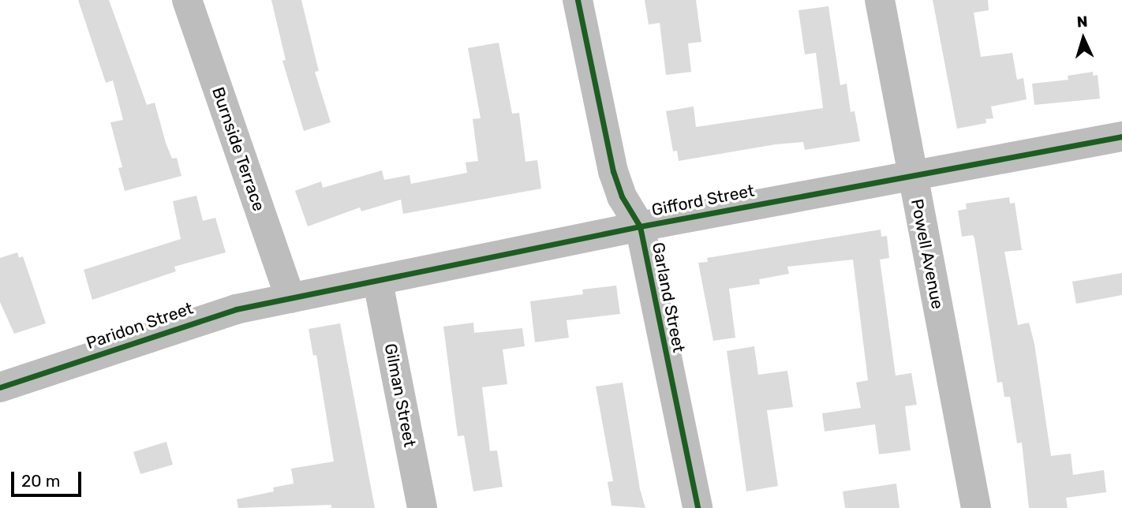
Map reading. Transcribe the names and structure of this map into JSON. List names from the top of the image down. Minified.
{"streets":{"street":["Burnside Terrace","Gifford Street","Powell Avenue","Garland Street","Paridon Street","Gilman Street"]},"crossings":[["Burnside Terrace","Gifford Street"],["Burnside Terrace","Paridon Street"],["Gifford Street","Powell Avenue"],["Gifford Street","Garland Street"],["Gifford Street","Paridon Street"],["Gifford Street","Gilman Street"]],"scale_bar":"20 m","north":"top"}
